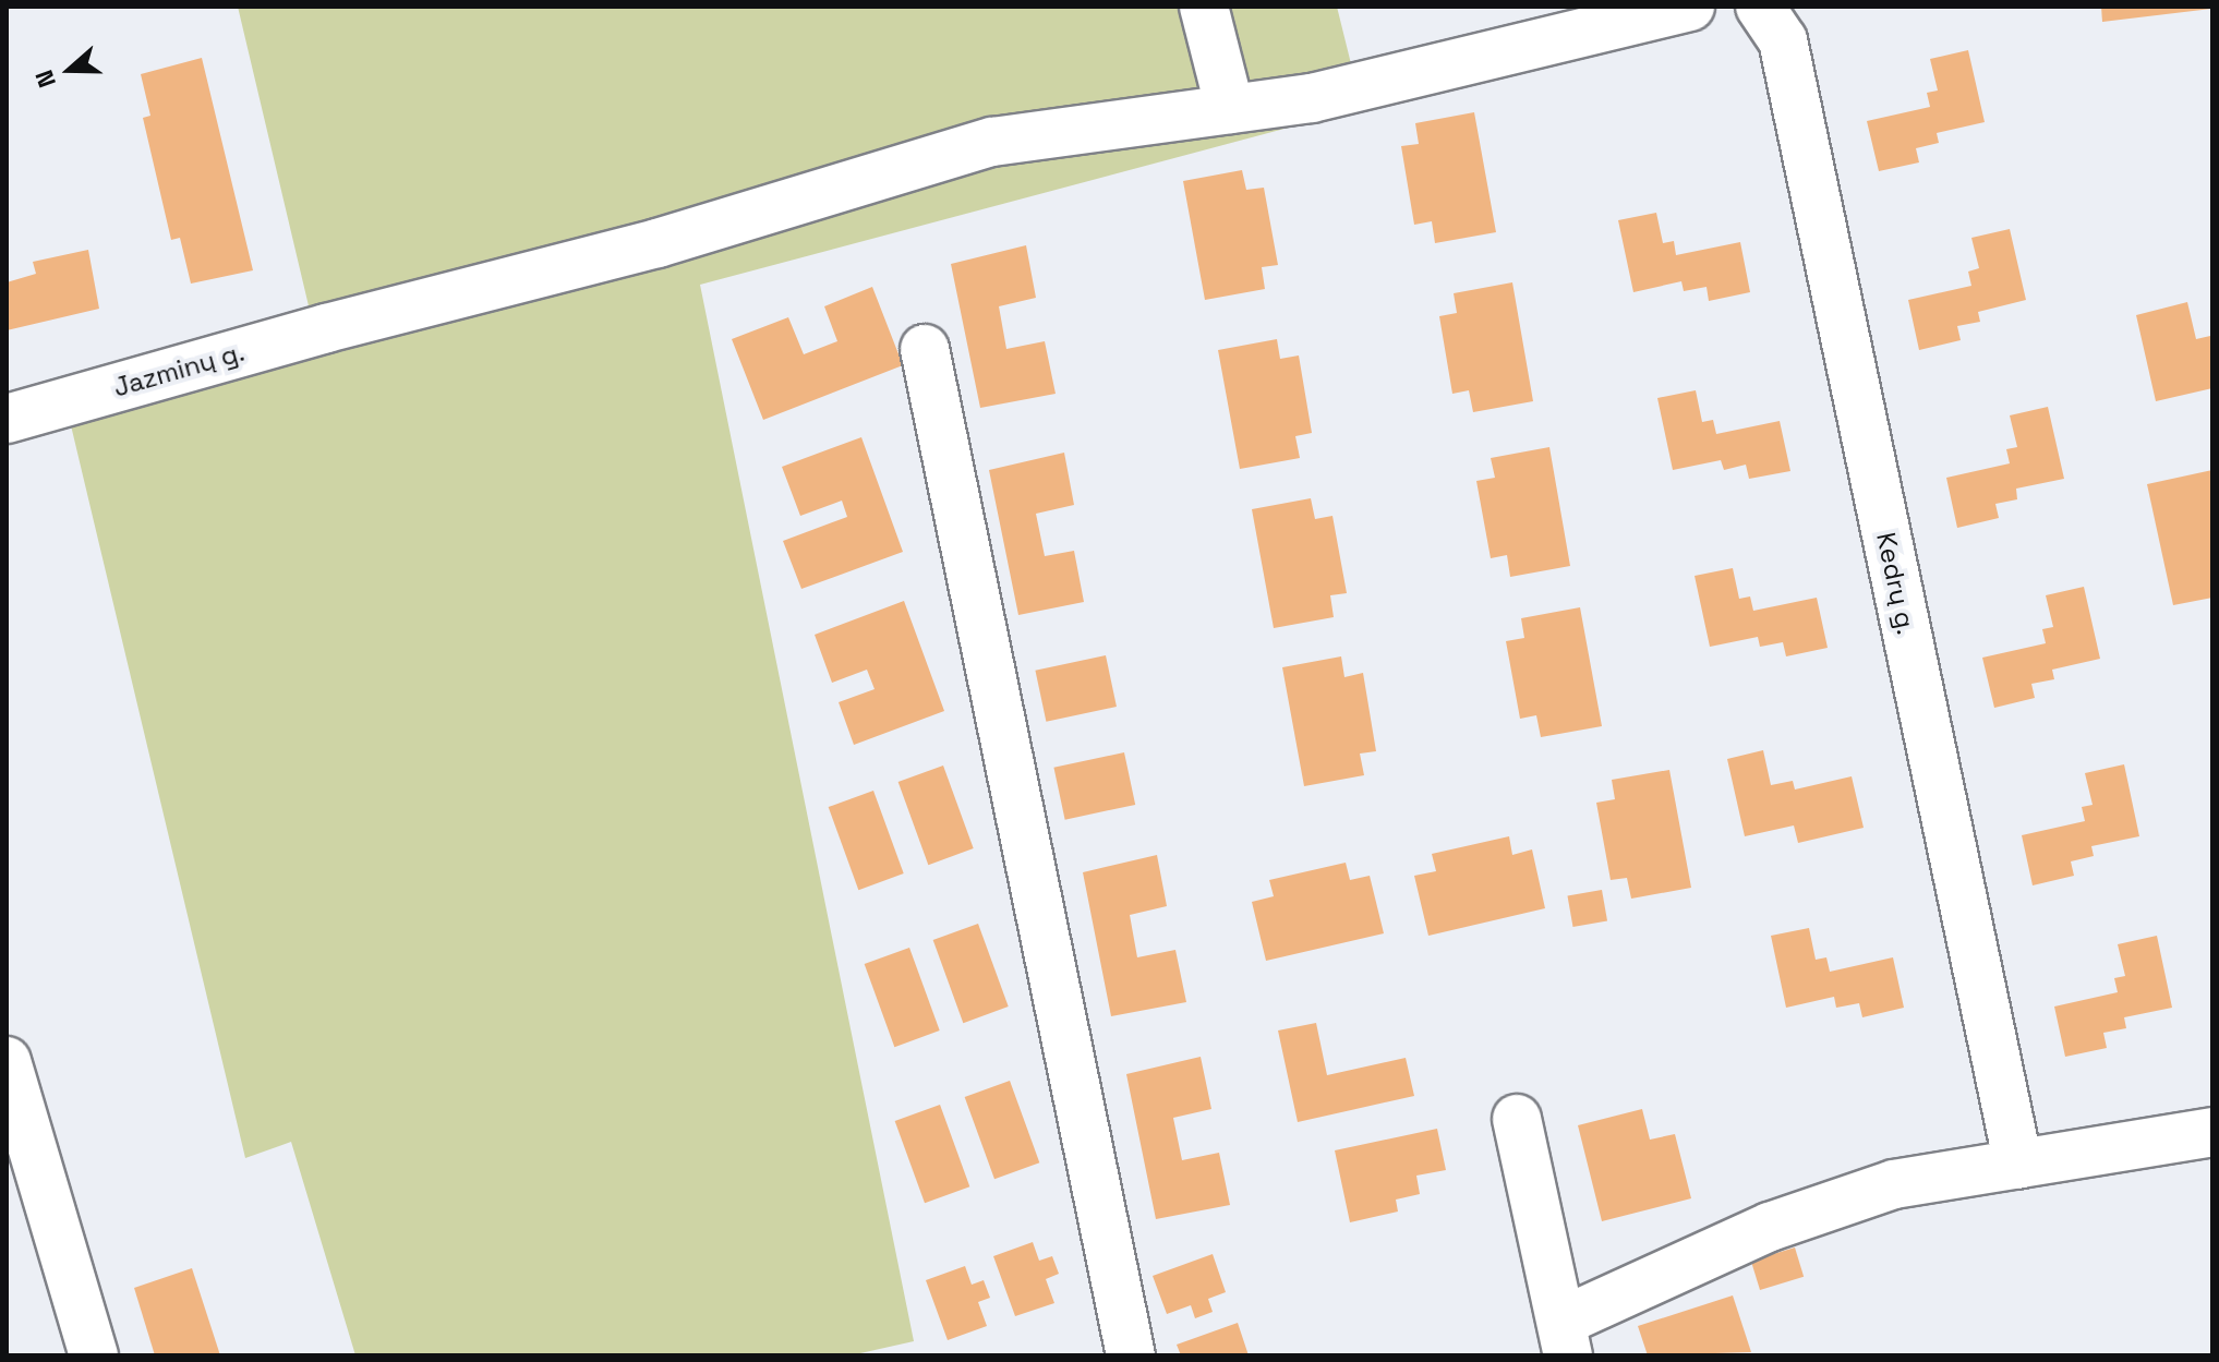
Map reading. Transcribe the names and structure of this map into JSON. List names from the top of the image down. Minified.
{"streets":{"street":["Jazminų g.","Kedrų g."]},"north":"left"}
